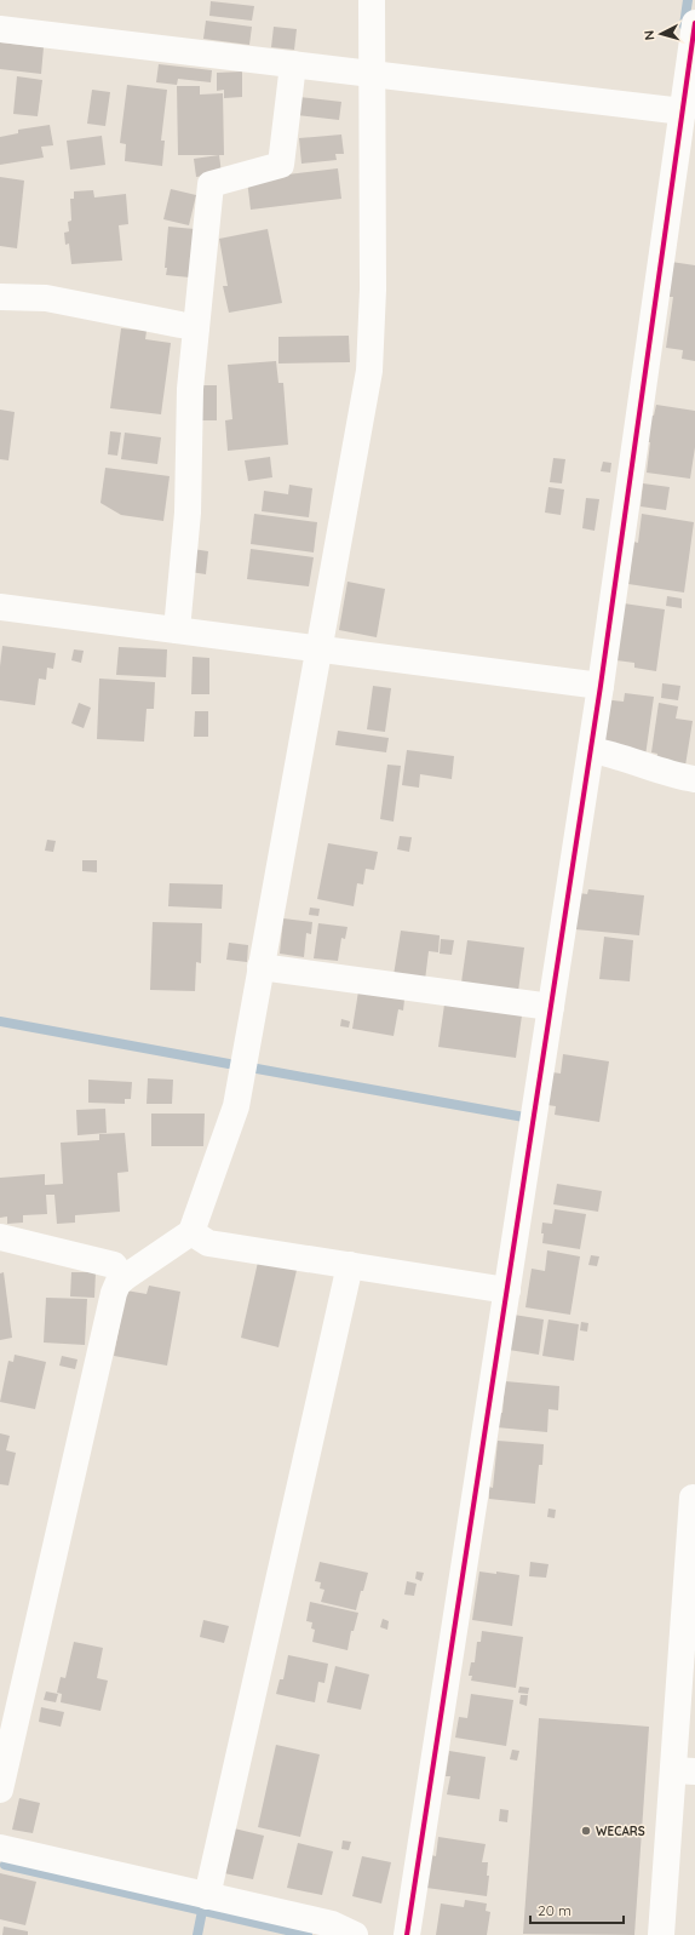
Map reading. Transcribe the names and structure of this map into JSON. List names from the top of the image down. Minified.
{"places":["WECARS"],"scale_bar":"20 m","north":"left"}
